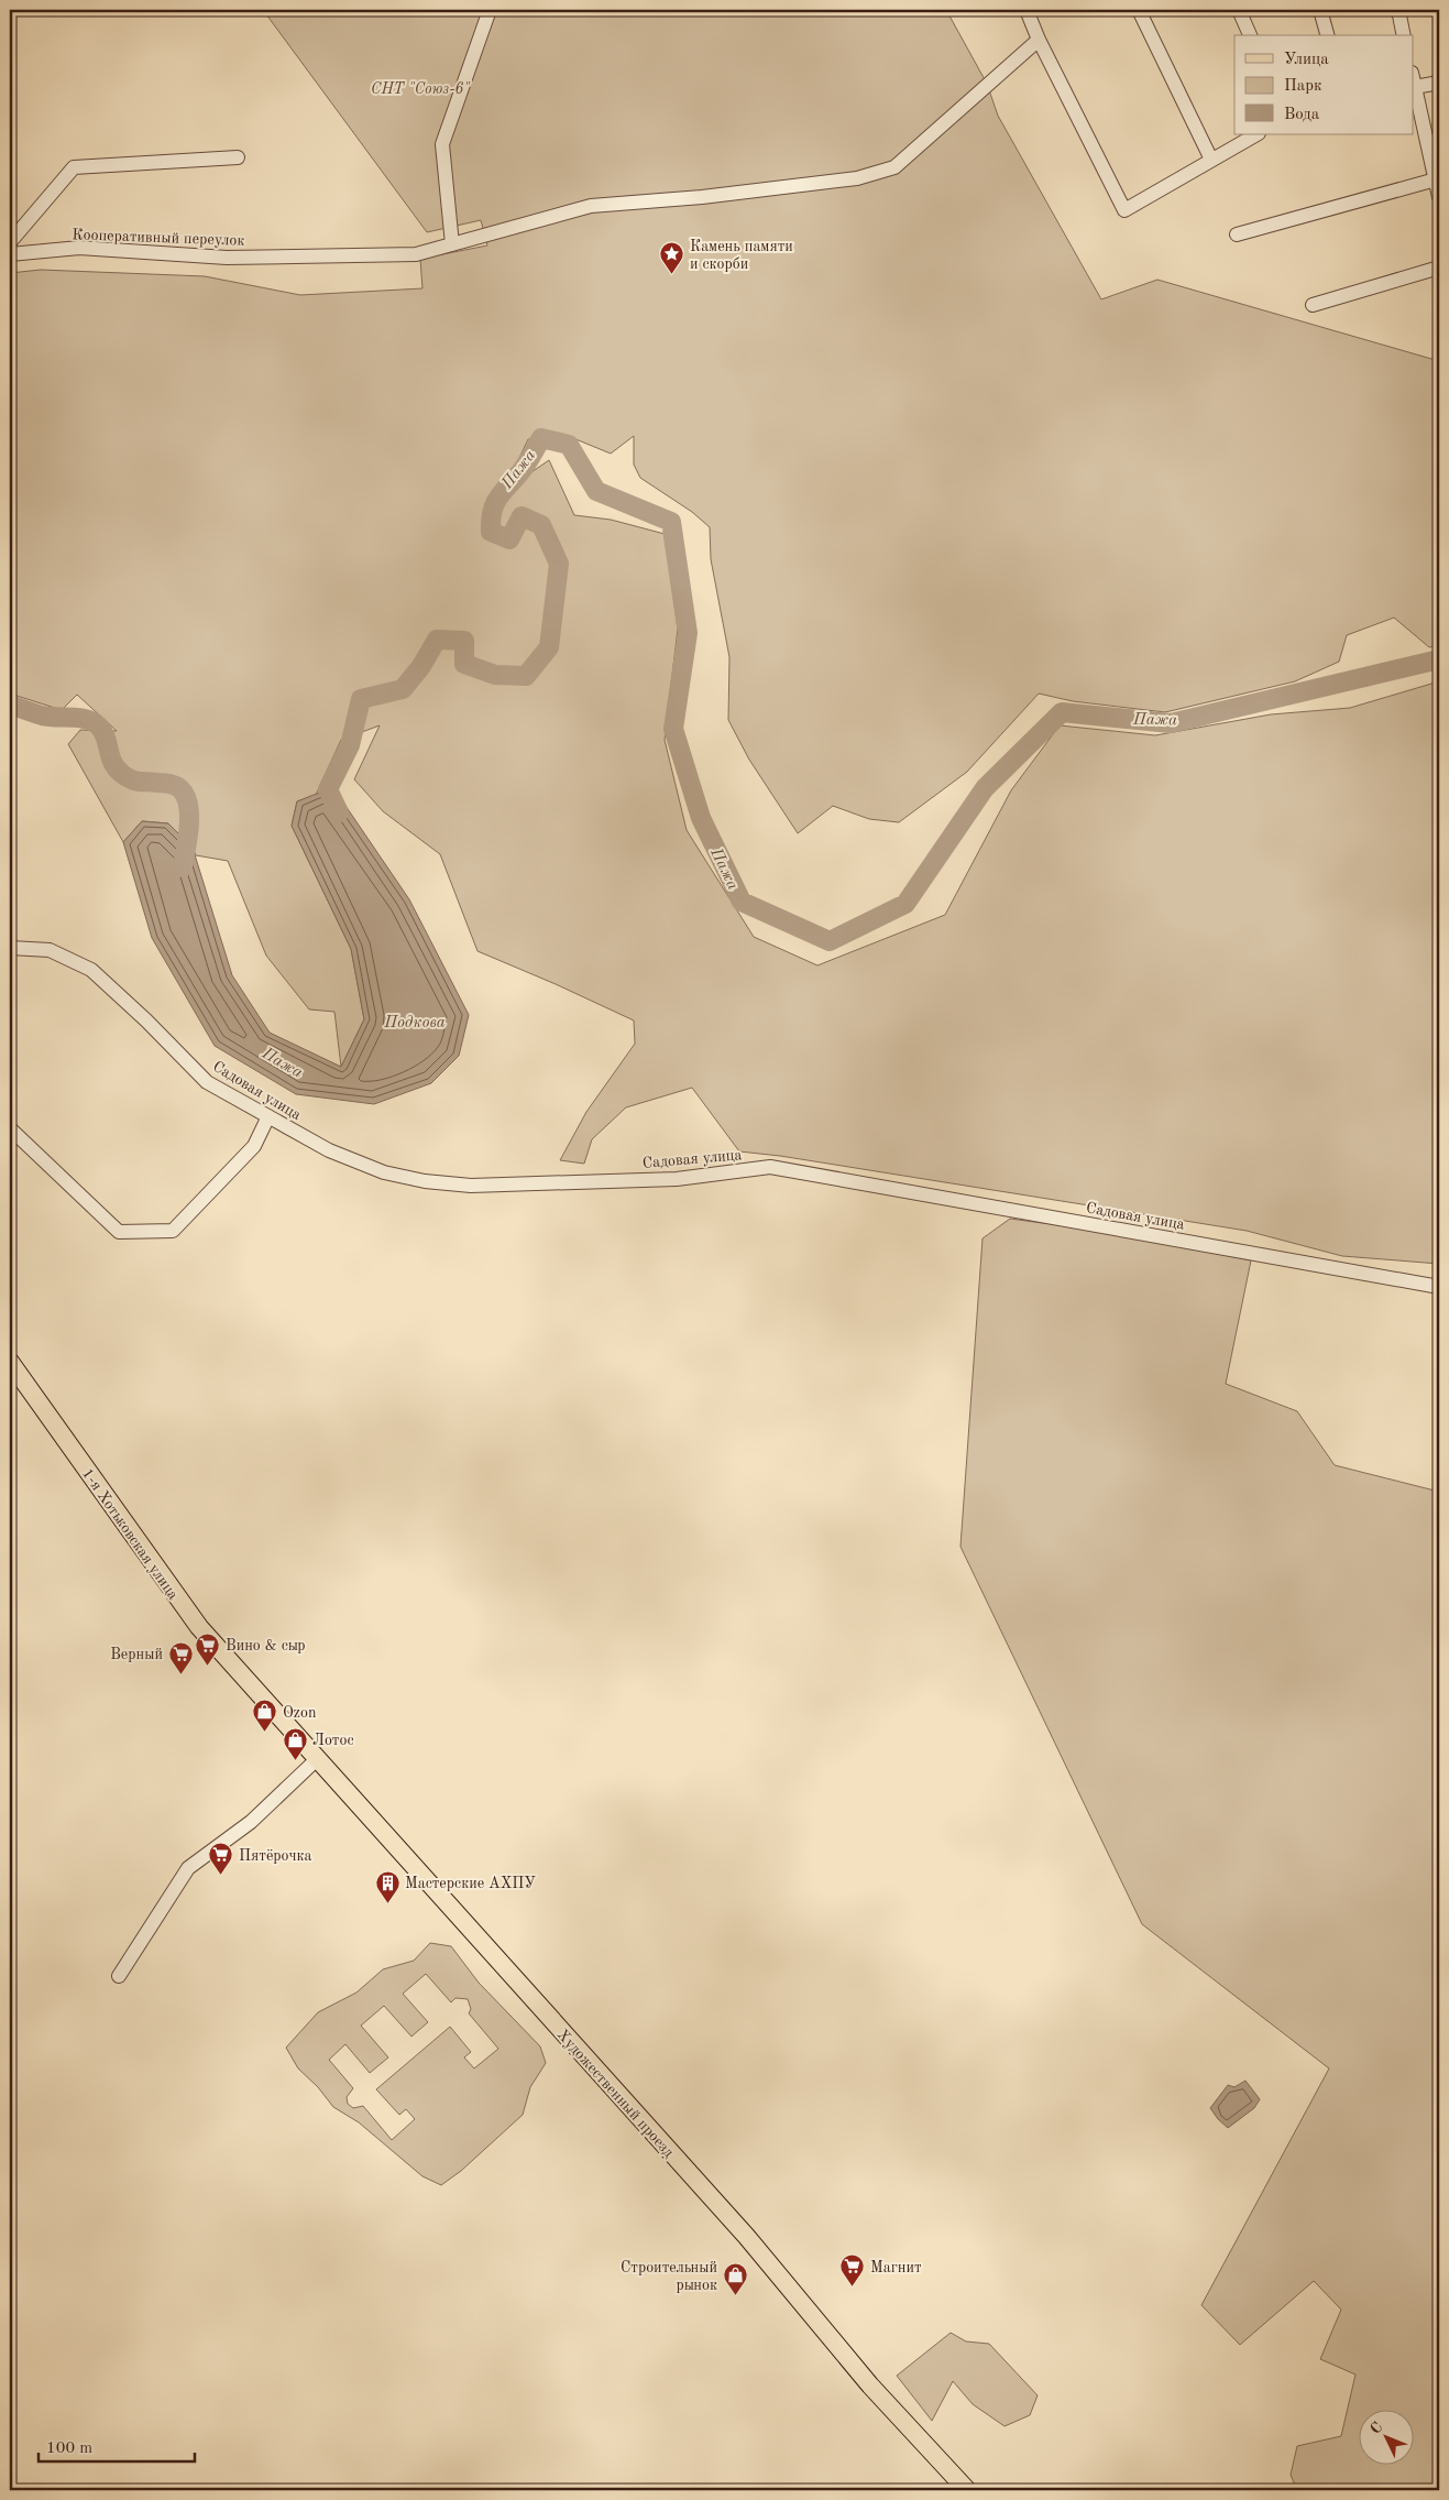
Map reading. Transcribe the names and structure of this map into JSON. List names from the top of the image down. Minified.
{"streets":{"main road":["1-я Хотьковская улица","Художественный проезд"],"street":["Кооперативный переулок","Садовая улица"]},"crossings":[["1-я Хотьковская улица","Художественный проезд"]],"water":["Пажа","Подкова"],"parks":["СНТ \"Союз-6\""],"places":{"place":["Камень памяти и скорби"],"supermarket":["Вино & сыр","Верный","Пятёрочка","Магнит"],"shop":["Ozon","Лотос","Строительный рынок"],"building":["Мастерские АХПУ"]},"legend":["Улица","Парк","Вода"],"scale_bar":"100 m","north":"top left"}
